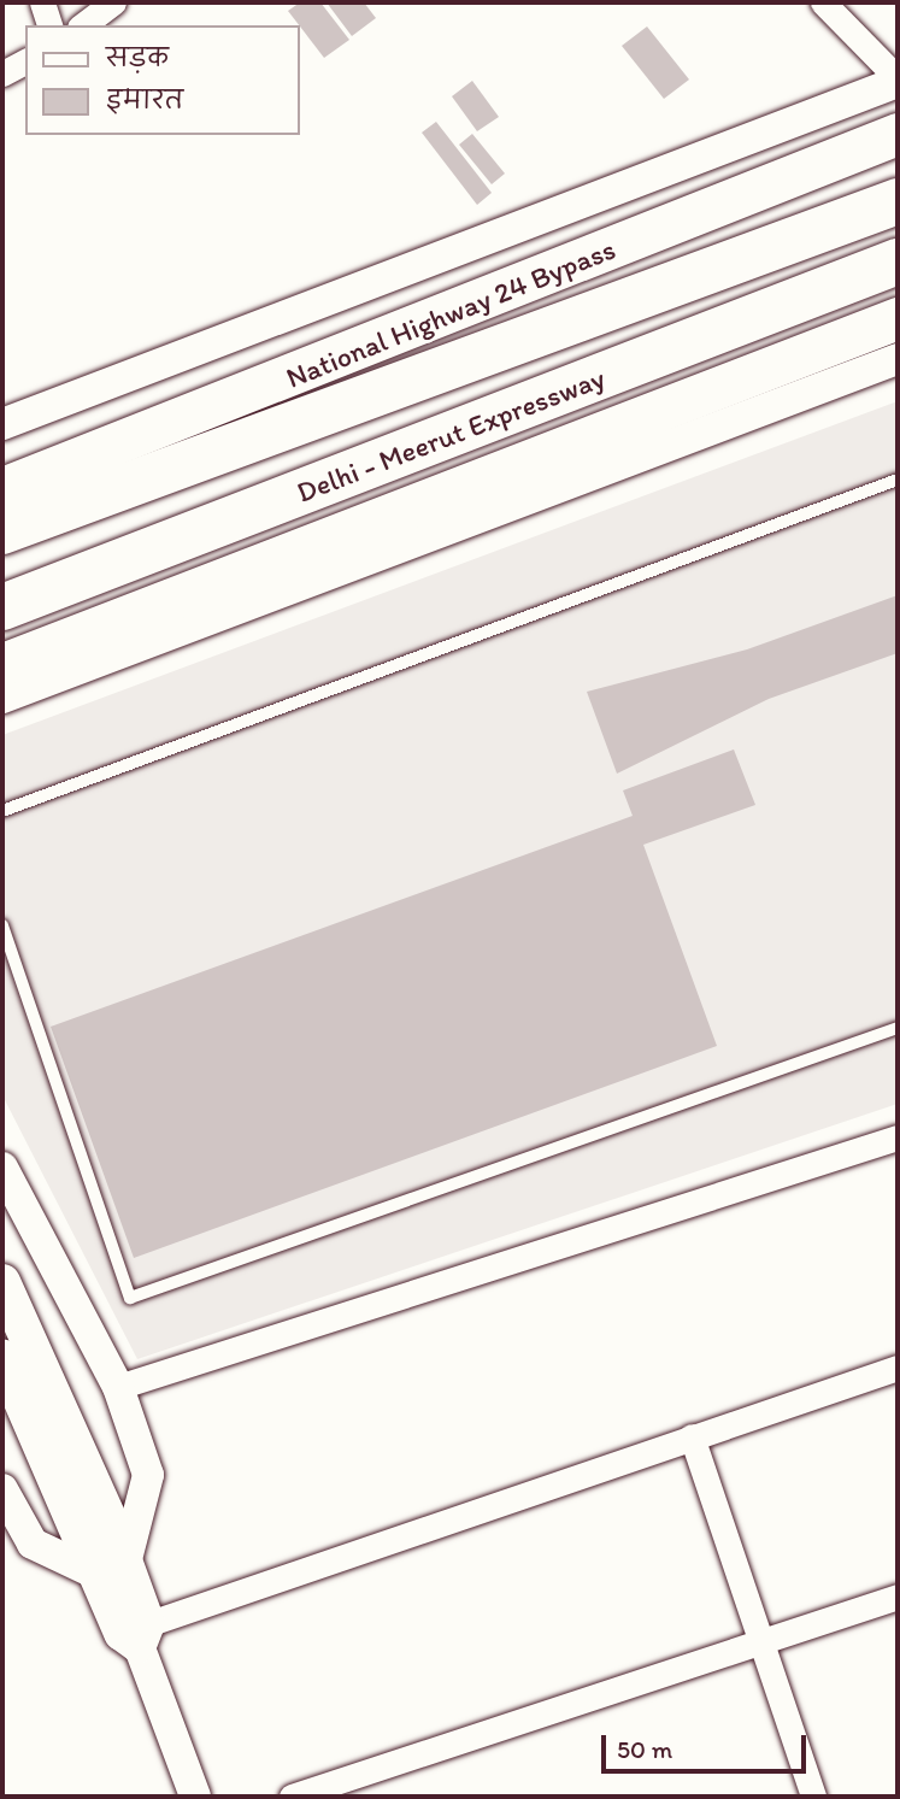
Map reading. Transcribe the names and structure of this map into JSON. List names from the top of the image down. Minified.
{"streets":{"highway":["National Highway 24 Bypass","Delhi - Meerut Expressway"]},"legend":["सड़क","इमारत"],"scale_bar":"50 m"}
